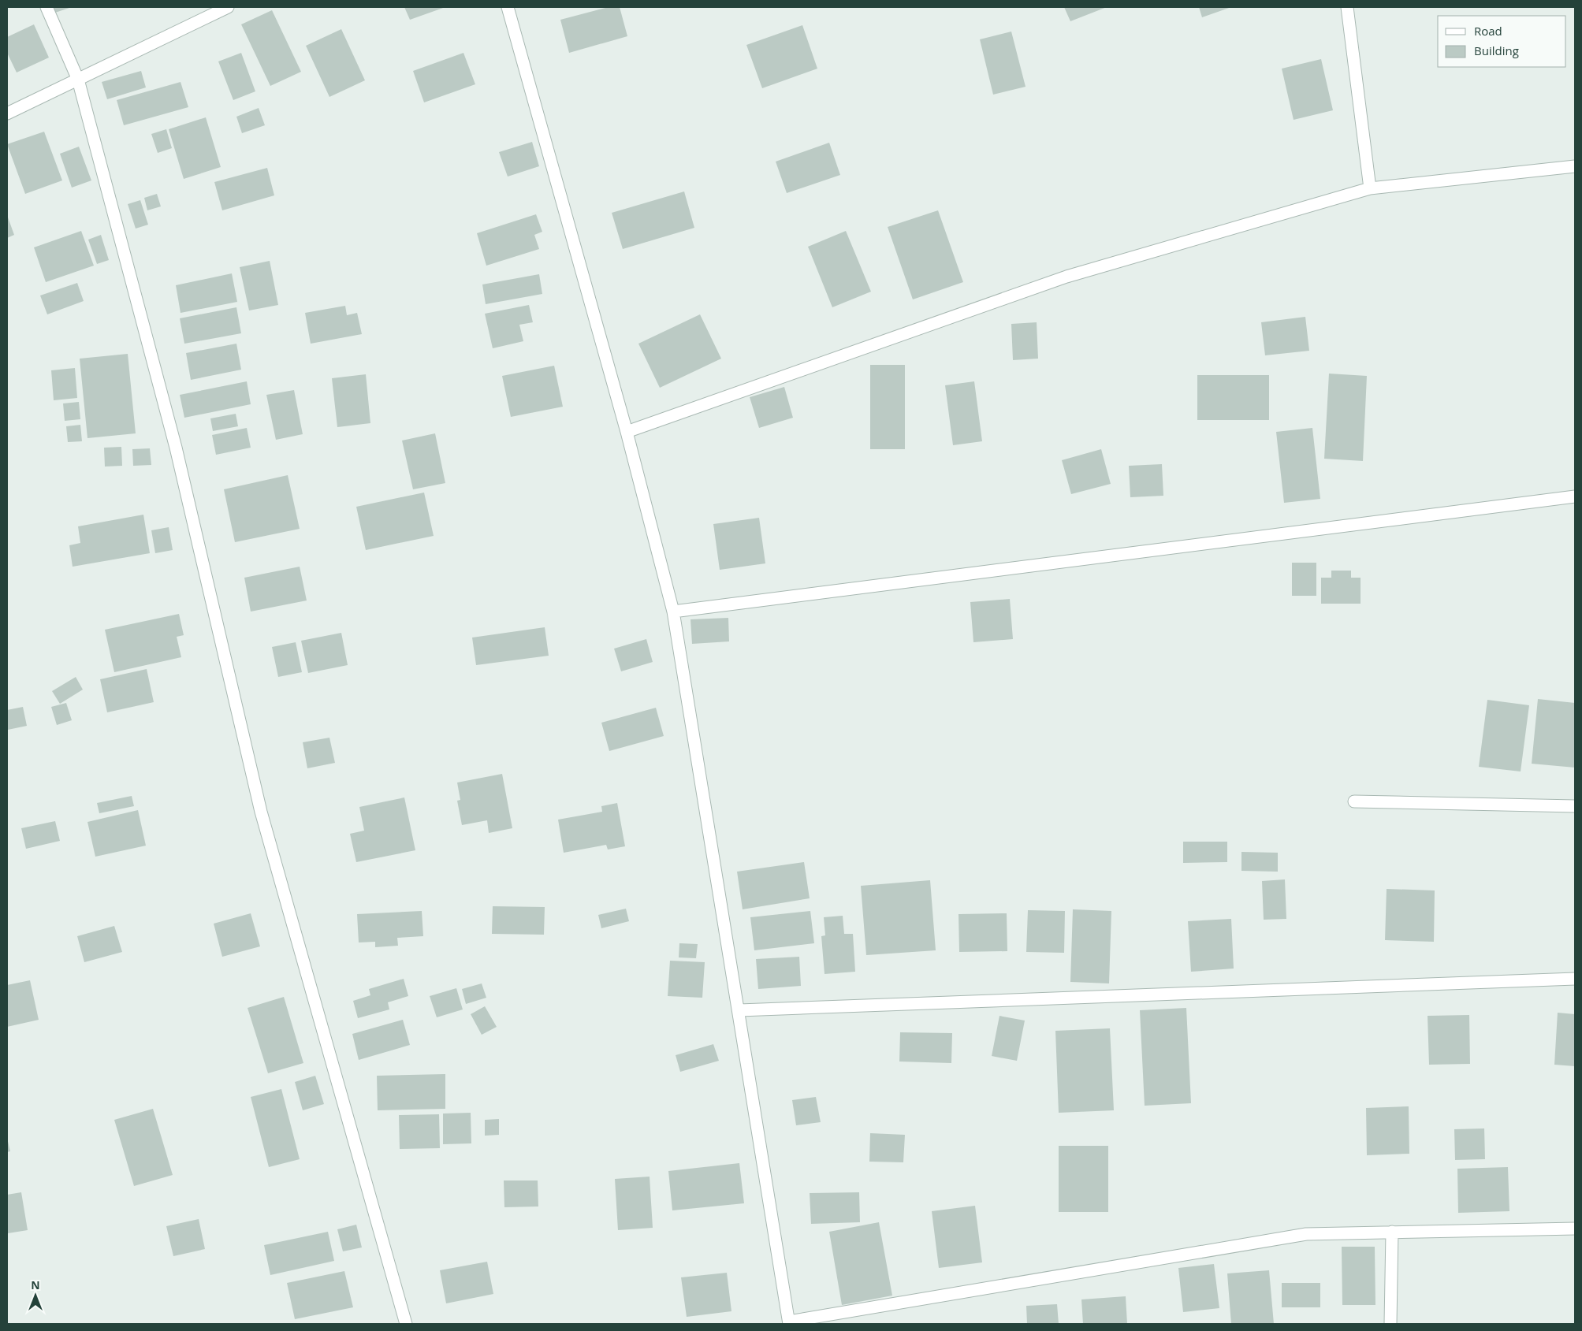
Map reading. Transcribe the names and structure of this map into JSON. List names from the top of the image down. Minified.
{"legend":["Road","Building"],"north":"top"}
